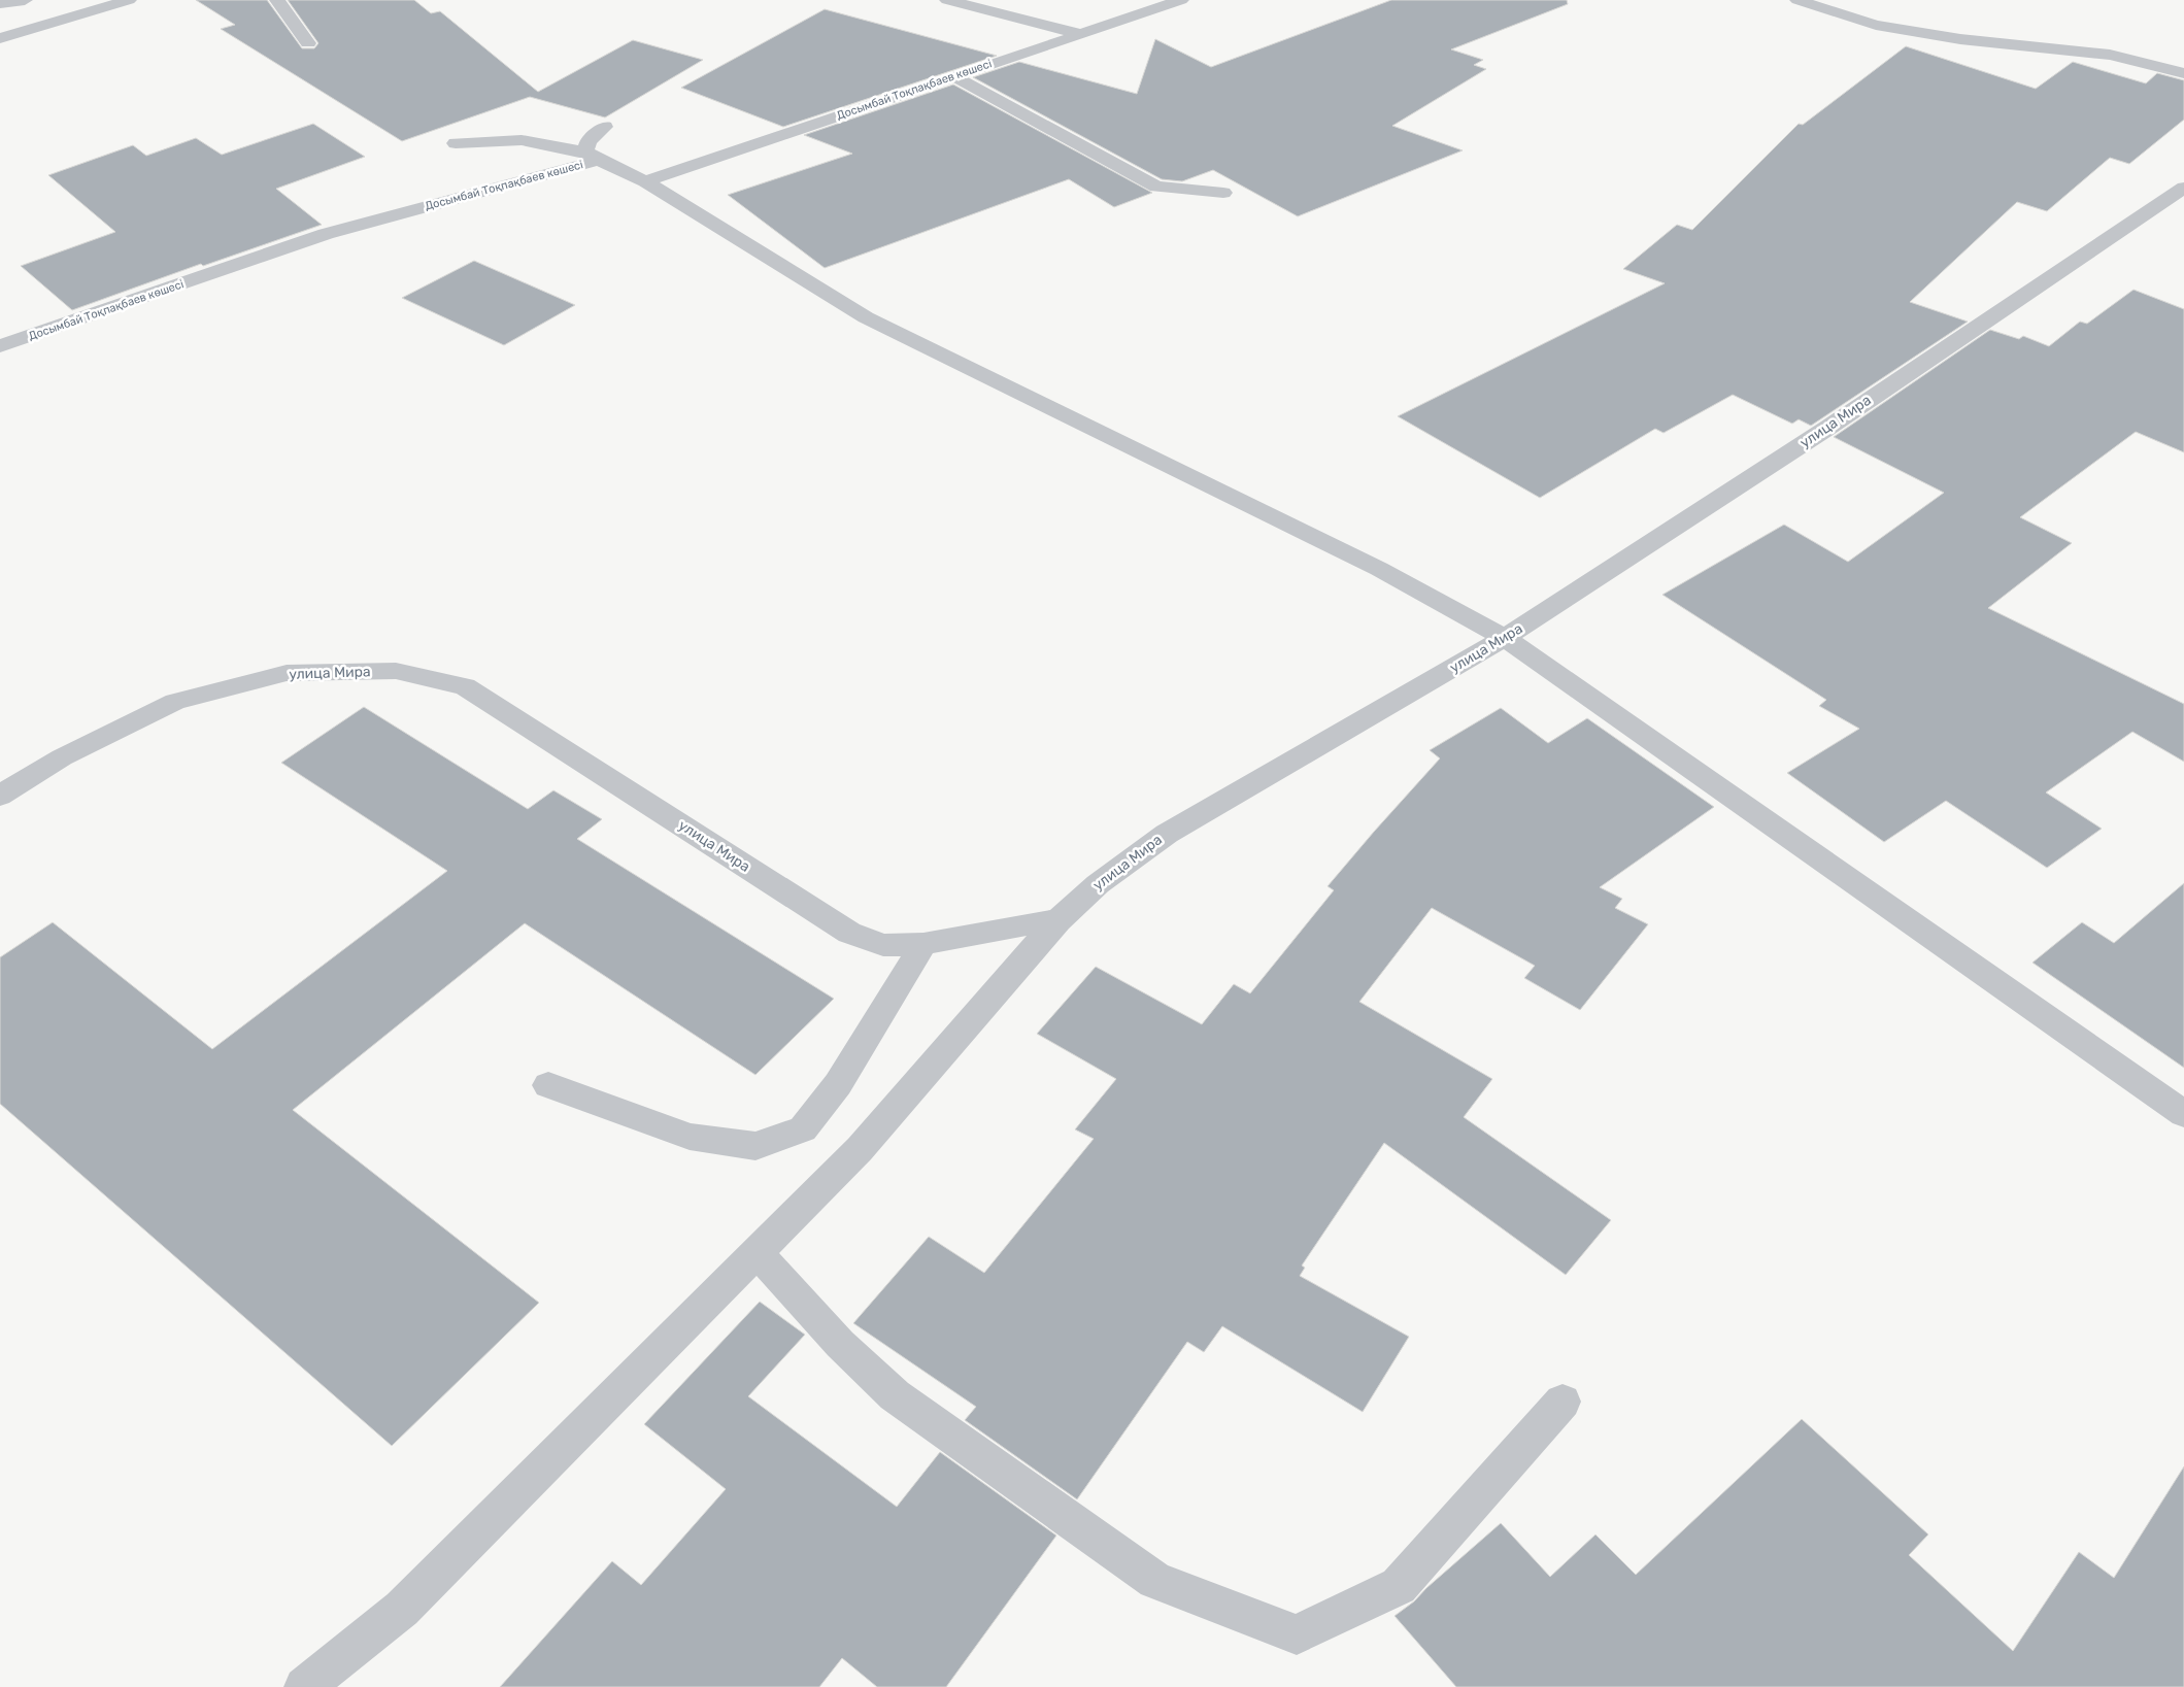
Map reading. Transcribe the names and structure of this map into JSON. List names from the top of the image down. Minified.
{"streets":{"street":["Досымбай Тоқпақбаев көшесі","улица Мира"]}}
